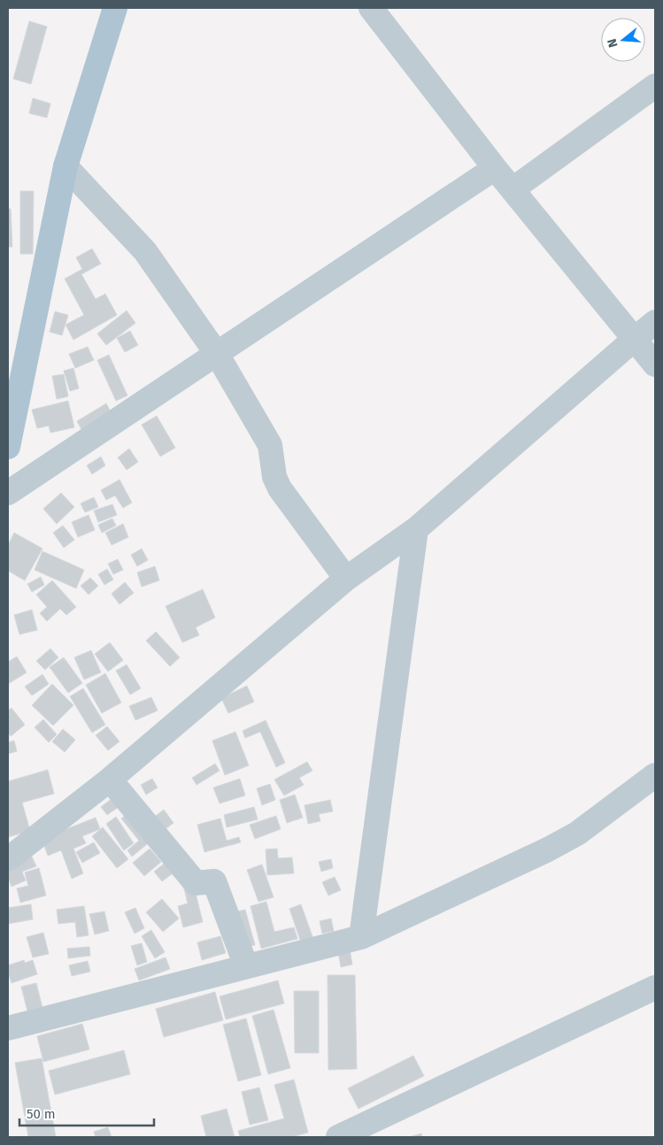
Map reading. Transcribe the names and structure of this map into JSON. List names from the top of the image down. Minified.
{"scale_bar":"50 m","north":"left"}
